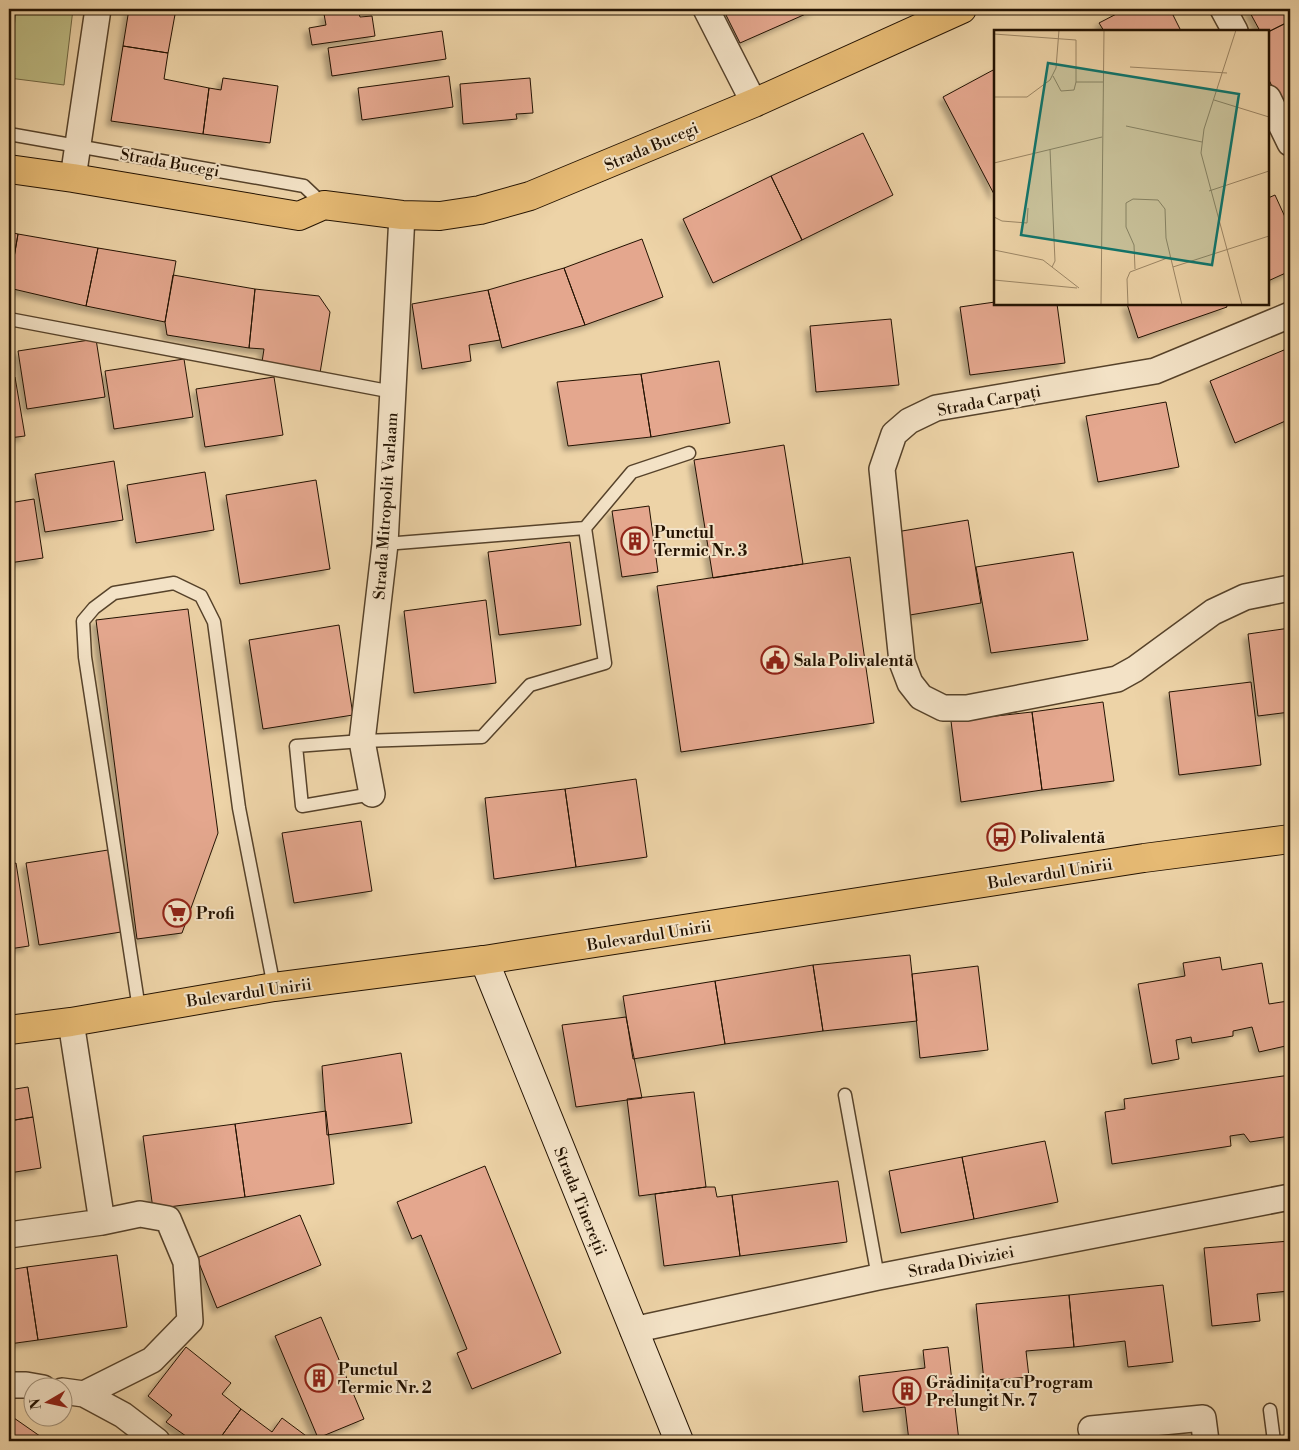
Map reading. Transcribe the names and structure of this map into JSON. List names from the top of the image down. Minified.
{"streets":{"main road":["Strada Bucegi","Bulevardul Unirii"],"street":["Strada Carpați","Strada Mitropolit Varlaam","Strada Tinereții","Strada Diviziei"]},"crossings":[["Strada Bucegi","Strada Mitropolit Varlaam"],["Bulevardul Unirii","Strada Tinereții"],["Strada Tinereții","Strada Diviziei"]],"places":{"building":["Punctul Termic Nr. 3","Punctul Termic Nr. 2","Grădinița cu Program Prelungit Nr. 7"],"public building":["Sala Polivalentă"],"bus stop":["Polivalentă"],"supermarket":["Profi"]},"north":"left"}
